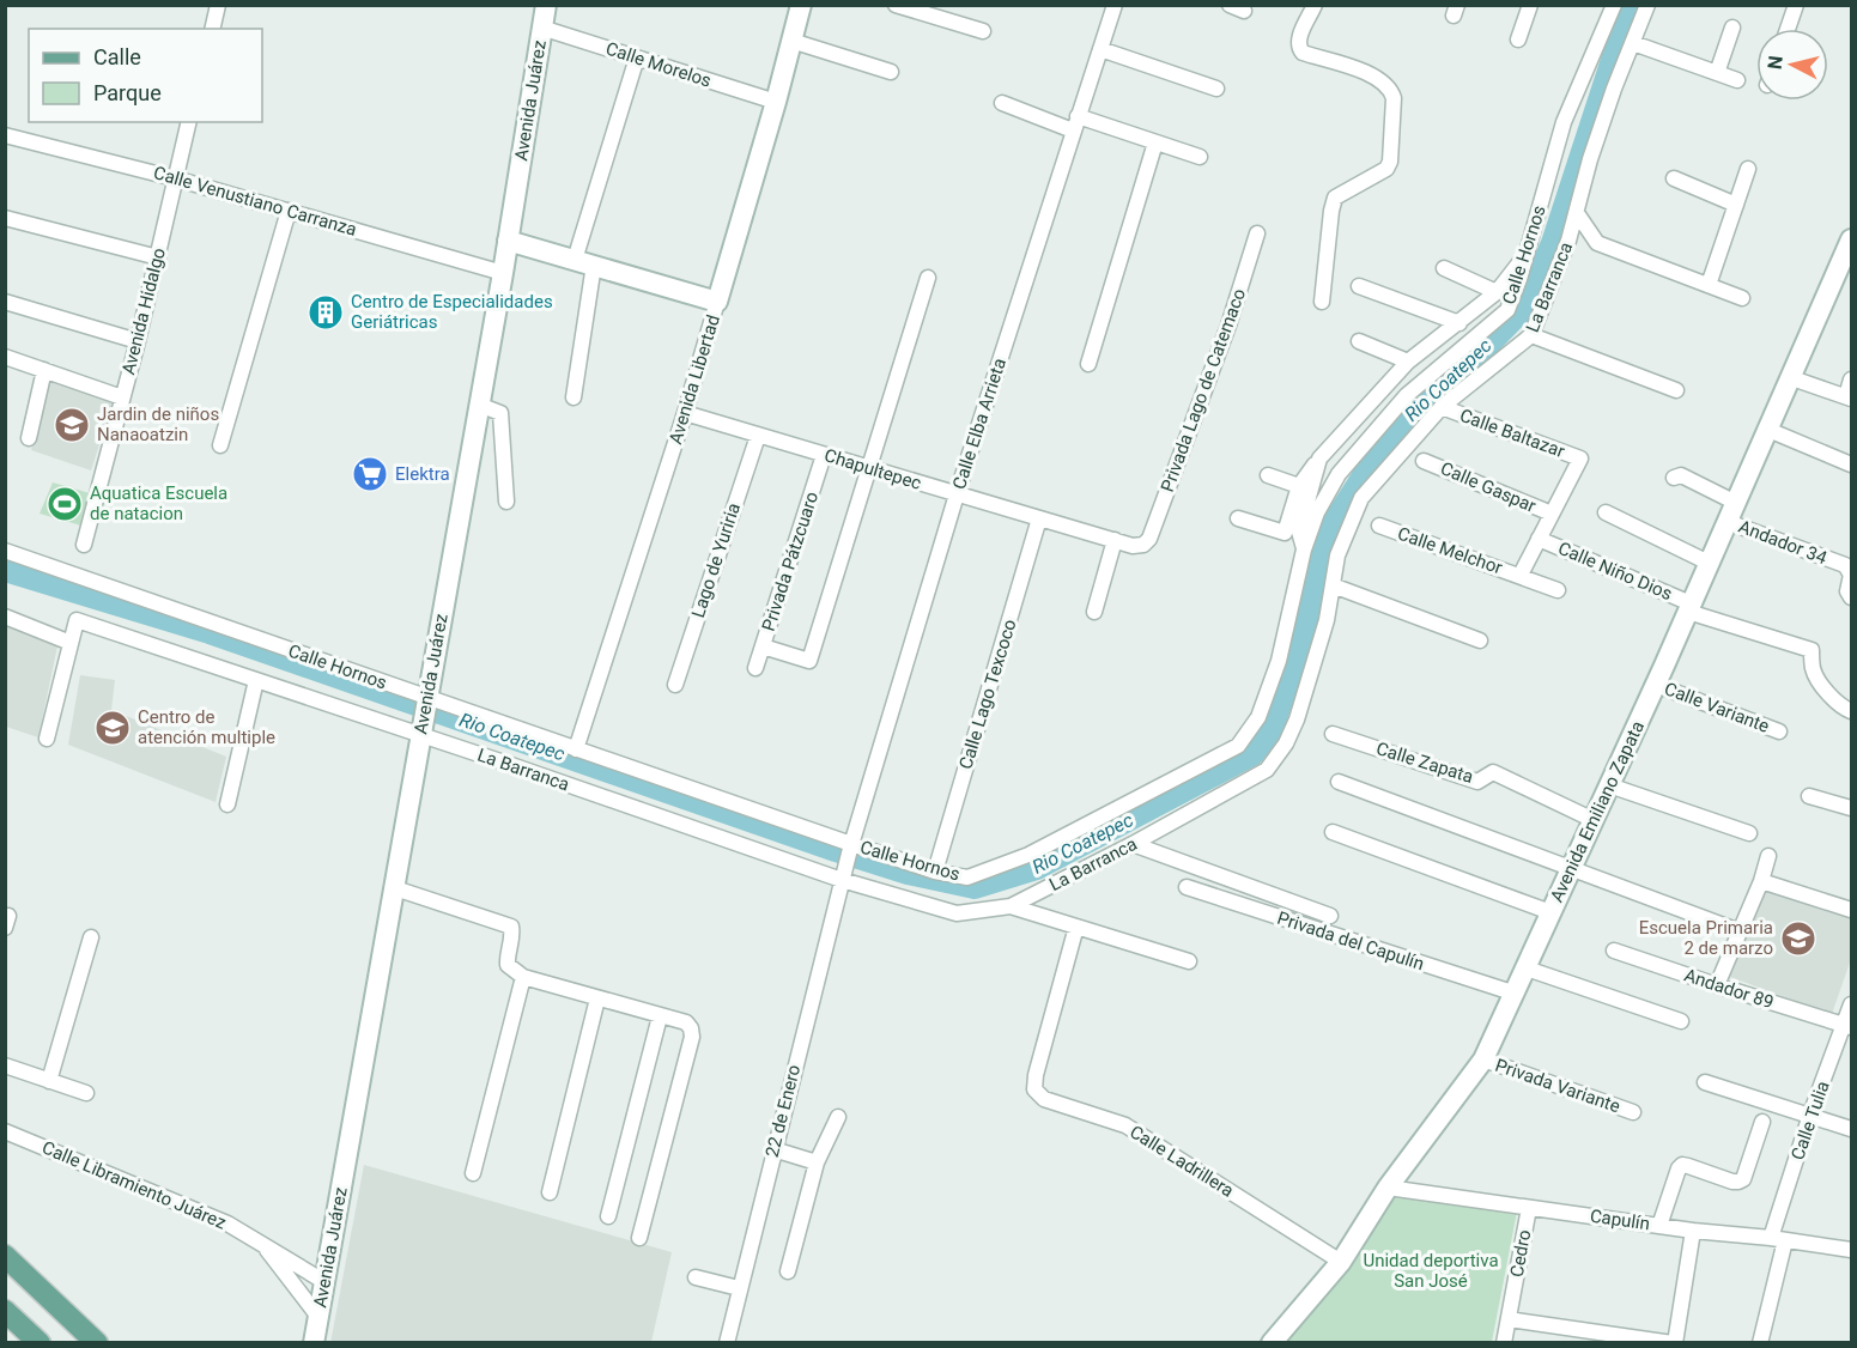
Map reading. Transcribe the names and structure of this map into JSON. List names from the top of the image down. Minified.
{"streets":{"street":["Calle Morelos","Avenida Juárez","Calle Venustiano Carranza","Calle Hornos","La Barranca","Avenida Hidalgo","Avenida Libertad","Privada Lago de Catemaco","Calle Elba Arrieta","Calle Baltazar","Chapultepec","Calle Gaspar","Andador 34","Calle Melchor","Lago de Yuriria","Privada Pátzcuaro","Calle Niño Dios","Calle Lago Texcoco","Calle Variante","Calle Zapata","Avenida Emiliano Zapata","Privada del Capulín","Andador 89","Privada Variante","22 de Enero","Calle Tulia","Calle Ladrillera","Calle Libramiento Juárez","Capulín","Cedro"]},"crossings":[["Calle Morelos","Avenida Juárez"],["Calle Morelos","Avenida Libertad"],["Avenida Juárez","Calle Venustiano Carranza"],["Avenida Juárez","Calle Hornos"],["Avenida Juárez","La Barranca"],["Avenida Juárez","Calle Libramiento Juárez"],["Calle Venustiano Carranza","Avenida Hidalgo"],["Calle Hornos","La Barranca"],["Calle Hornos","Avenida Libertad"],["Calle Hornos","Calle Elba Arrieta"],["Calle Hornos","Calle Lago Texcoco"],["La Barranca","Calle Elba Arrieta"],["La Barranca","Calle Baltazar"],["La Barranca","22 de Enero"],["Avenida Libertad","Chapultepec"],["Privada Lago de Catemaco","Chapultepec"],["Calle Elba Arrieta","Chapultepec"],["Calle Elba Arrieta","22 de Enero"],["Calle Baltazar","Calle Gaspar"],["Calle Baltazar","Calle Melchor"],["Calle Baltazar","Calle Niño Dios"],["Chapultepec","Lago de Yuriria"],["Chapultepec","Privada Pátzcuaro"],["Chapultepec","Calle Lago Texcoco"],["Andador 34","Avenida Emiliano Zapata"],["Calle Niño Dios","Avenida Emiliano Zapata"],["Calle Variante","Avenida Emiliano Zapata"],["Calle Zapata","Avenida Emiliano Zapata"],["Avenida Emiliano Zapata","Privada del Capulín"],["Avenida Emiliano Zapata","Privada Variante"],["Avenida Emiliano Zapata","Calle Ladrillera"],["Avenida Emiliano Zapata","Capulín"],["Andador 89","Calle Tulia"],["Calle Tulia","Capulín"],["Capulín","Cedro"]],"water":["Rio Coatepec"],"parks":["Unidad deportiva San José"],"places":{"building":["Centro de Especialidades Geriátricas"],"school or university":["Jardin de niños Nanaoatzin","Centro de atención multiple","Escuela Primaria 2 de marzo"],"supermarket":["Elektra"],"sports":["Aquatica Escuela de natacion"]},"legend":["Calle","Parque"],"north":"left"}
